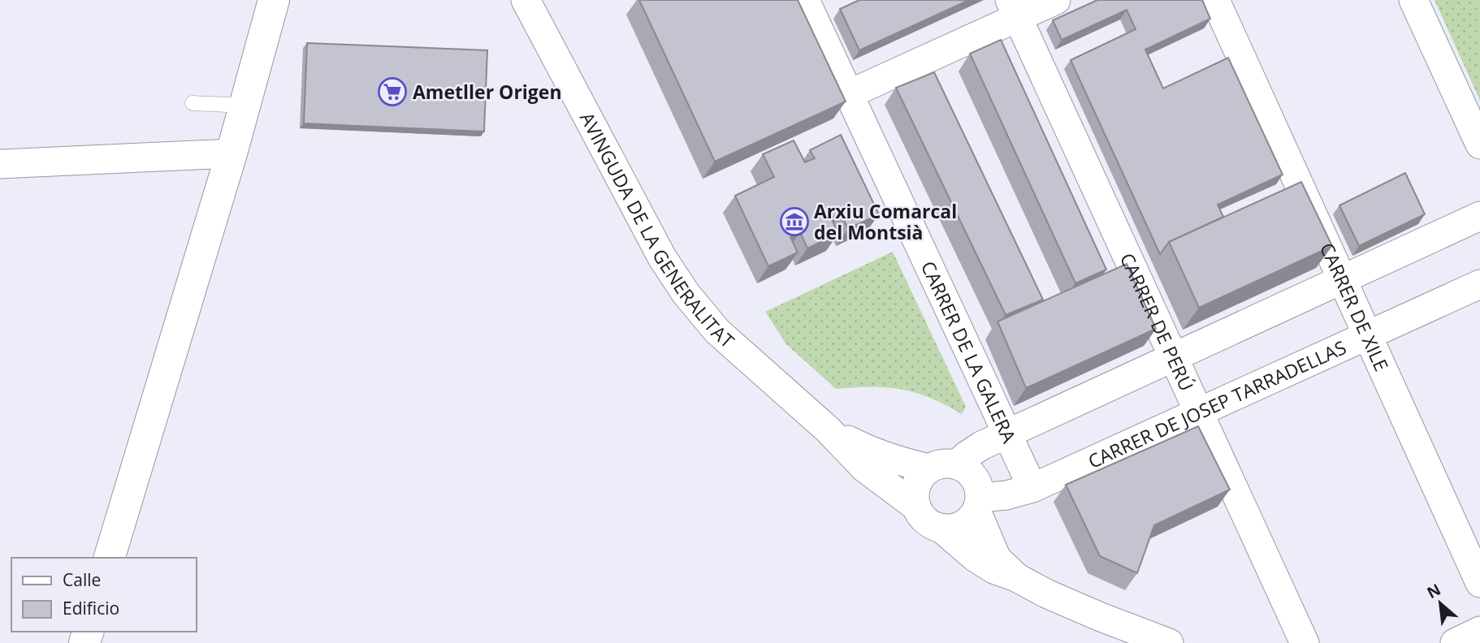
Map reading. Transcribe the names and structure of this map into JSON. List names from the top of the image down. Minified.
{"streets":{"street":["AVINGUDA DE LA GENERALITAT","CARRER DE XILE","CARRER DE PERÚ","CARRER DE LA GALERA","CARRER DE JOSEP TARRADELLAS"]},"crossings":[["AVINGUDA DE LA GENERALITAT","CARRER DE JOSEP TARRADELLAS"],["CARRER DE XILE","CARRER DE JOSEP TARRADELLAS"],["CARRER DE PERÚ","CARRER DE JOSEP TARRADELLAS"],["CARRER DE LA GALERA","CARRER DE JOSEP TARRADELLAS"]],"places":{"supermarket":["Ametller Origen"],"museum":["Arxiu Comarcal del Montsià"]},"legend":["Calle","Edificio"],"north":"top left"}
